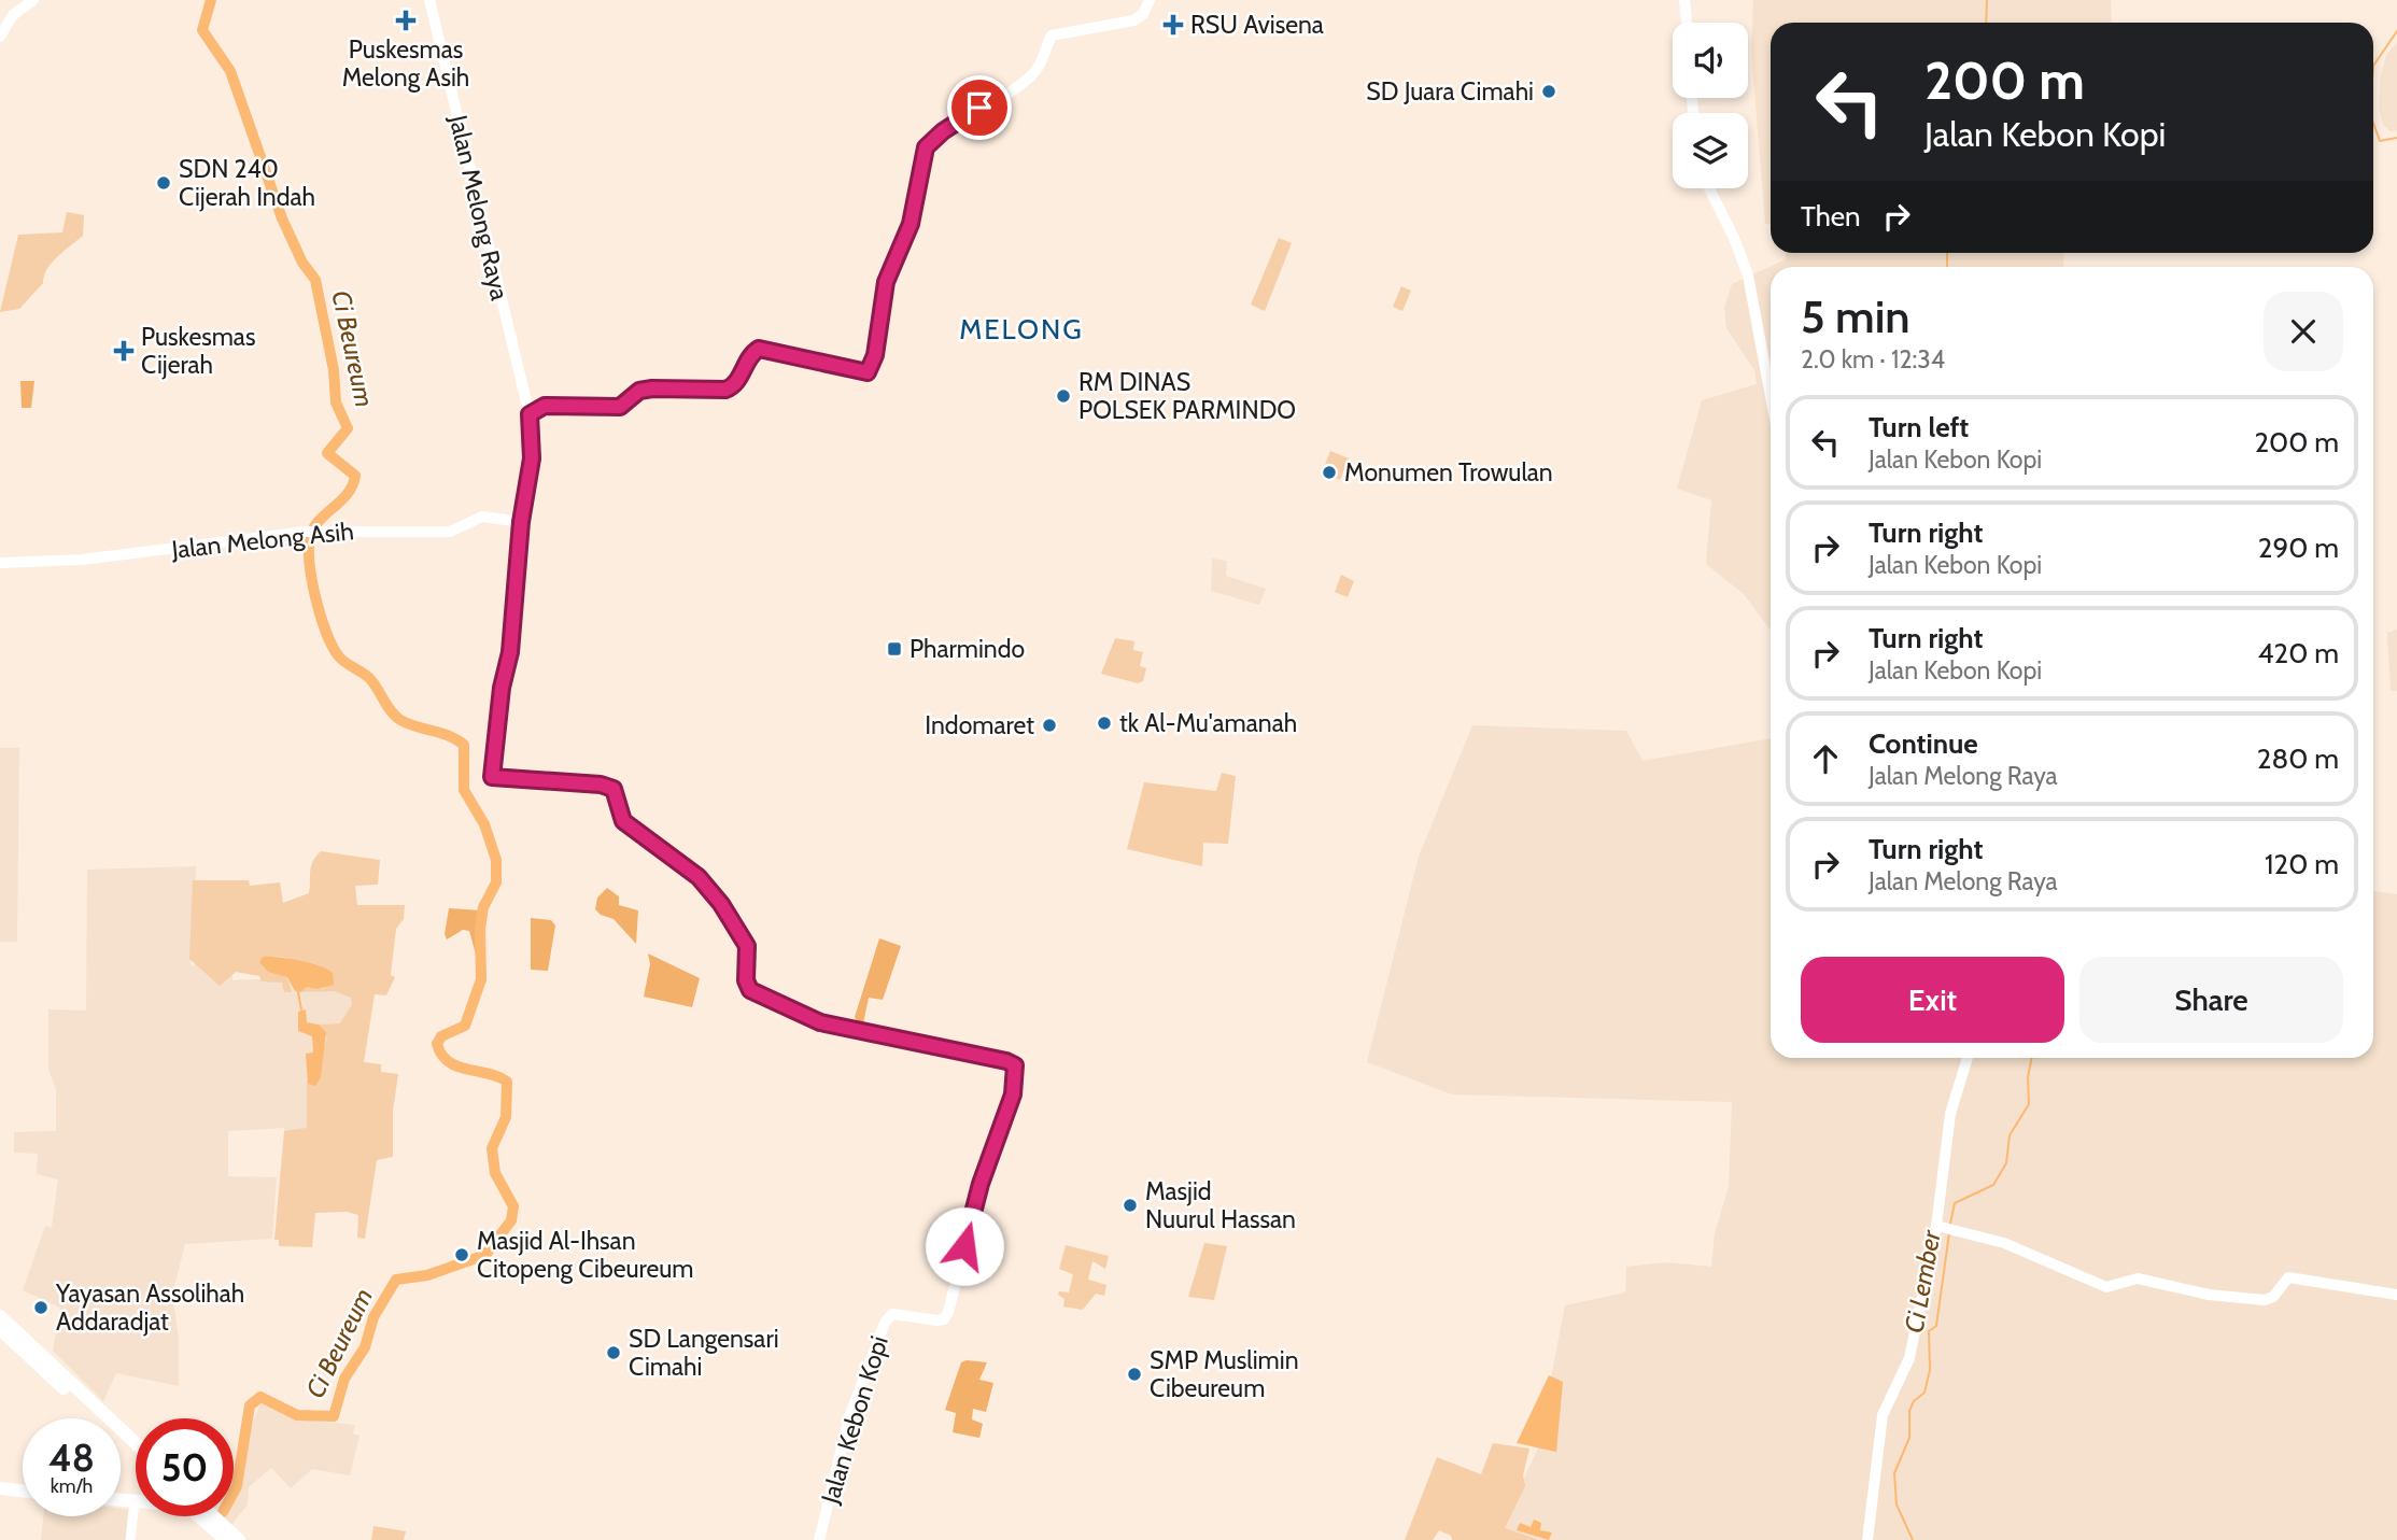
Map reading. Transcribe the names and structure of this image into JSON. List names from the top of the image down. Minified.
{"streets":{"main road":["Jalan Melong Raya","Jalan Melong Asih","Jalan Kebon Kopi"]},"crossings":[["Jalan Melong Raya","Jalan Melong Asih"],["Jalan Melong Raya","Jalan Kebon Kopi"],["Jalan Melong Asih","Jalan Kebon Kopi"]],"districts":["MELONG"],"water":["Ci Beureum","Ci Lember"],"places":{"health":["Puskesmas Melong Asih","RSU Avisena","Puskesmas Cijerah"],"other":["SD Juara Cimahi","SDN 240 Cijerah Indah","RM DINAS POLSEK PARMINDO","Monumen Trowulan","tk Al-Mu'amanah","Indomaret","Masjid Nuurul Hassan","Masjid Al-Ihsan Citopeng Cibeureum","Yayasan Assolihah Addaradjat","SD Langensari Cimahi","SMP Muslimin Cibeureum"],"transit":["Pharmindo"]},"page":{"turn":["200 m","Jalan Kebon Kopi"],"then":"Then","heading":["5 min","2.0 km · 12:34"],"list":[{"name":"Turn left","note":"Jalan Kebon Kopi","value":"200 m"},{"name":"Turn right","note":"Jalan Kebon Kopi","value":"290 m"},{"name":"Turn right","note":"Jalan Kebon Kopi","value":"420 m"},{"name":"Continue","note":"Jalan Melong Raya","value":"280 m"},{"name":"Turn right","note":"Jalan Melong Raya","value":"120 m"}],"buttons":["Exit","Share"],"speed":"48 km/h","limit":"50"}}
